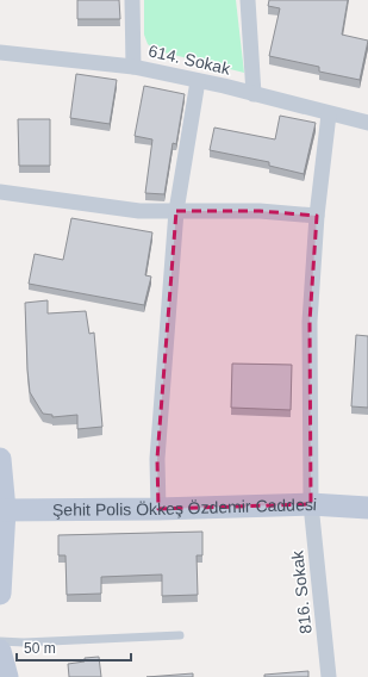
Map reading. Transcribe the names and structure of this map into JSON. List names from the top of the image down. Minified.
{"streets":{"street":["614. Sokak","Şehit Polis Ökkeş Özdemir Caddesi","816. Sokak"]},"crossings":[["614. Sokak","816. Sokak"],["Şehit Polis Ökkeş Özdemir Caddesi","816. Sokak"]],"scale_bar":"50 m"}
